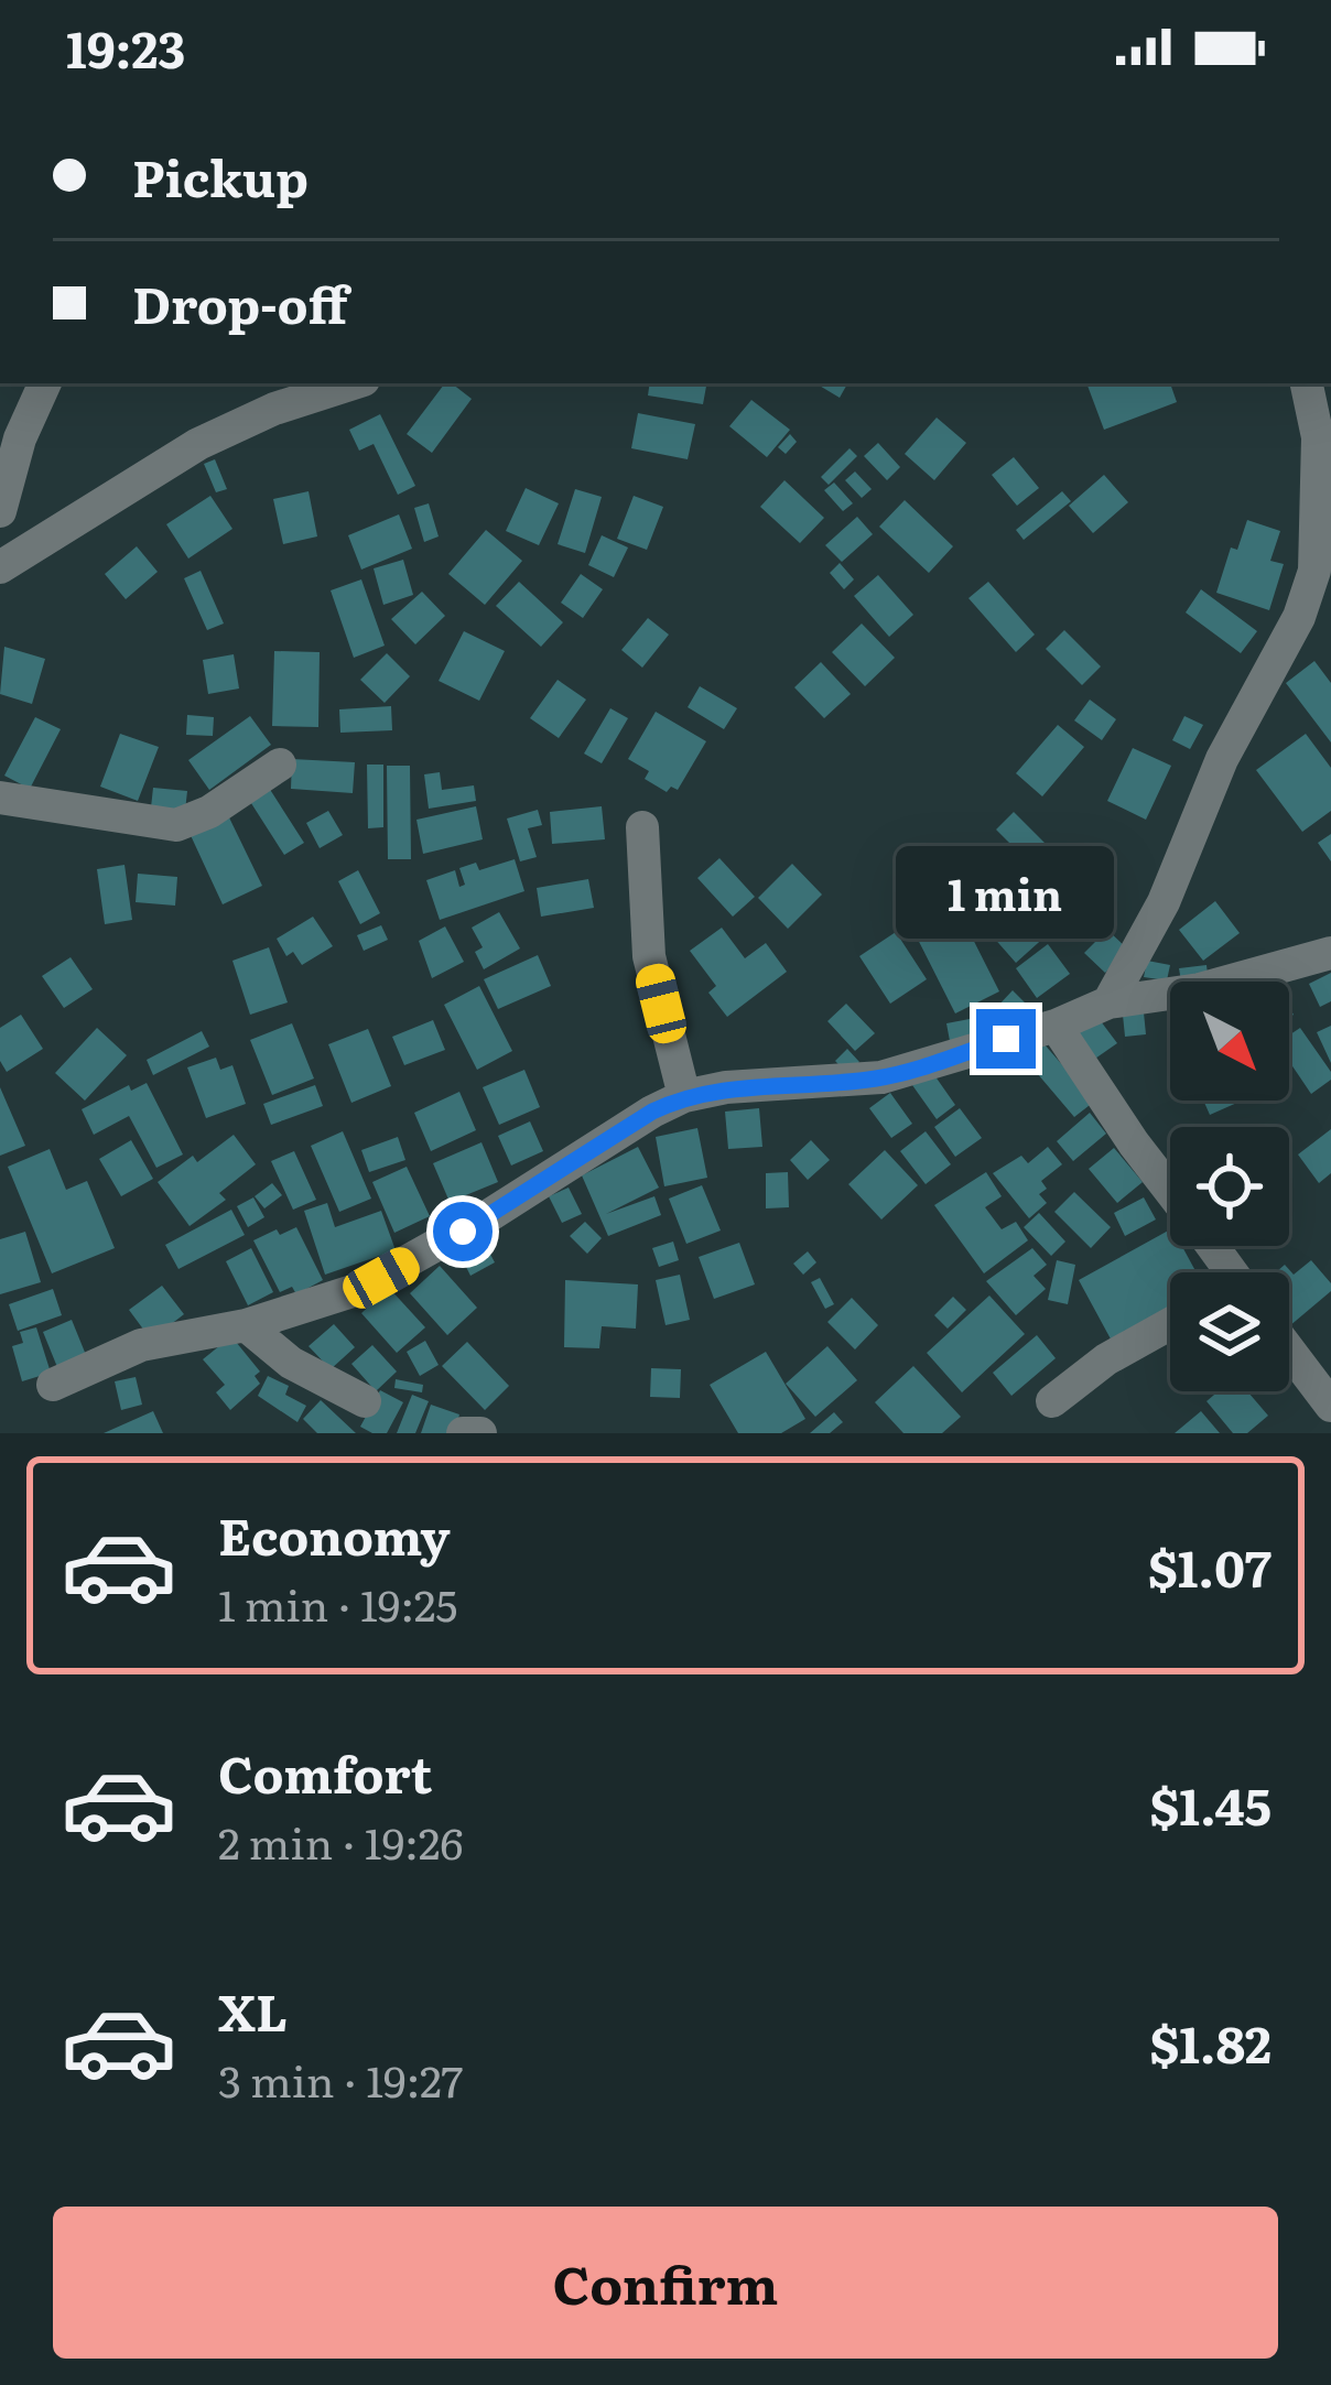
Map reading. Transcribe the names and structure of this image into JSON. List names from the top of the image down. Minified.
{"north":"bottom right","page":{"status":"19:23","banner":["Pickup","Drop-off"],"bubble":"1 min","list":[{"name":"Economy","note":"1 min · 19:25","value":"$1.07"},{"name":"Comfort","note":"2 min · 19:26","value":"$1.45"},{"name":"XL","note":"3 min · 19:27","value":"$1.82"}],"buttons":"Confirm"}}
